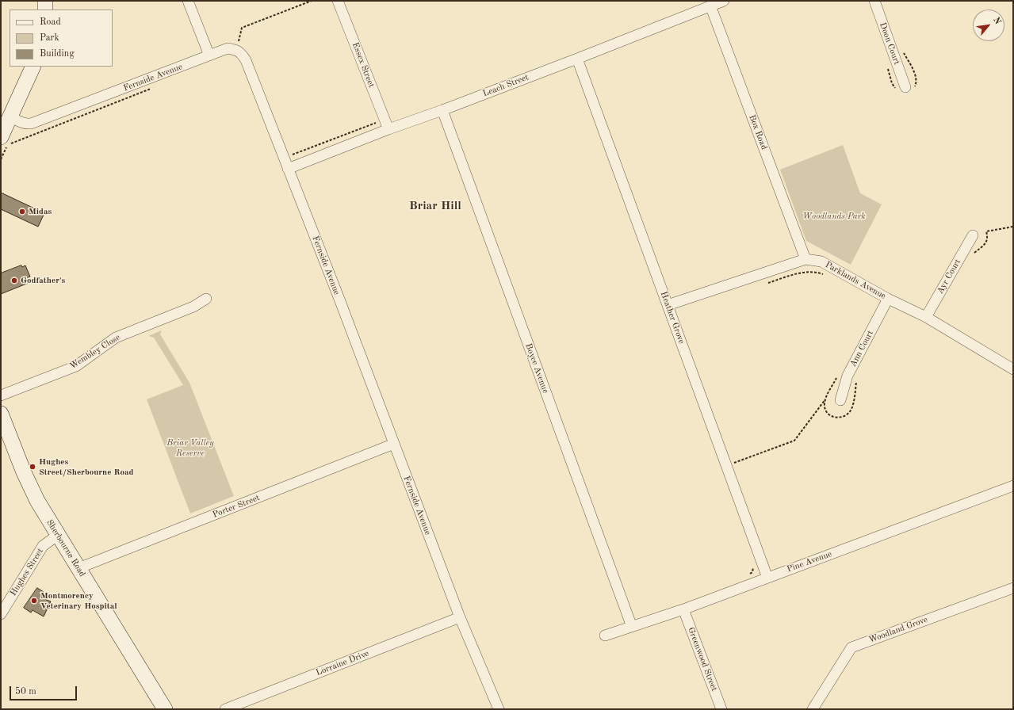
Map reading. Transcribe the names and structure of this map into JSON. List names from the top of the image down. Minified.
{"streets":{"main road":["Sherbourne Road"],"street":["Doon Court","Essex Street","Fernside Avenue","Leach Street","Box Road","Ayr Court","Parklands Avenue","Heather Grove","Ann Court","Wembley Close","Boyce Avenue","Porter Street","Pine Avenue","Hughes Street","Woodland Grove","Greenwood Street","Lorraine Drive"]},"crossings":[["Essex Street","Leach Street"],["Fernside Avenue","Leach Street"],["Fernside Avenue","Porter Street"],["Fernside Avenue","Lorraine Drive"],["Leach Street","Box Road"],["Leach Street","Heather Grove"],["Leach Street","Boyce Avenue"],["Box Road","Parklands Avenue"],["Ayr Court","Parklands Avenue"],["Parklands Avenue","Heather Grove"],["Parklands Avenue","Ann Court"],["Heather Grove","Pine Avenue"],["Boyce Avenue","Pine Avenue"],["Porter Street","Sherbourne Road"],["Sherbourne Road","Hughes Street"],["Pine Avenue","Greenwood Street"]],"districts":["Briar Hill"],"parks":["Woodlands Park","Briar Valley Reserve"],"places":["Midas","Godfather's","Hughes Street/Sherbourne Road","Montmorency Veterinary Hospital"],"legend":["Road","Park","Building"],"scale_bar":"50 m","north":"top right"}
